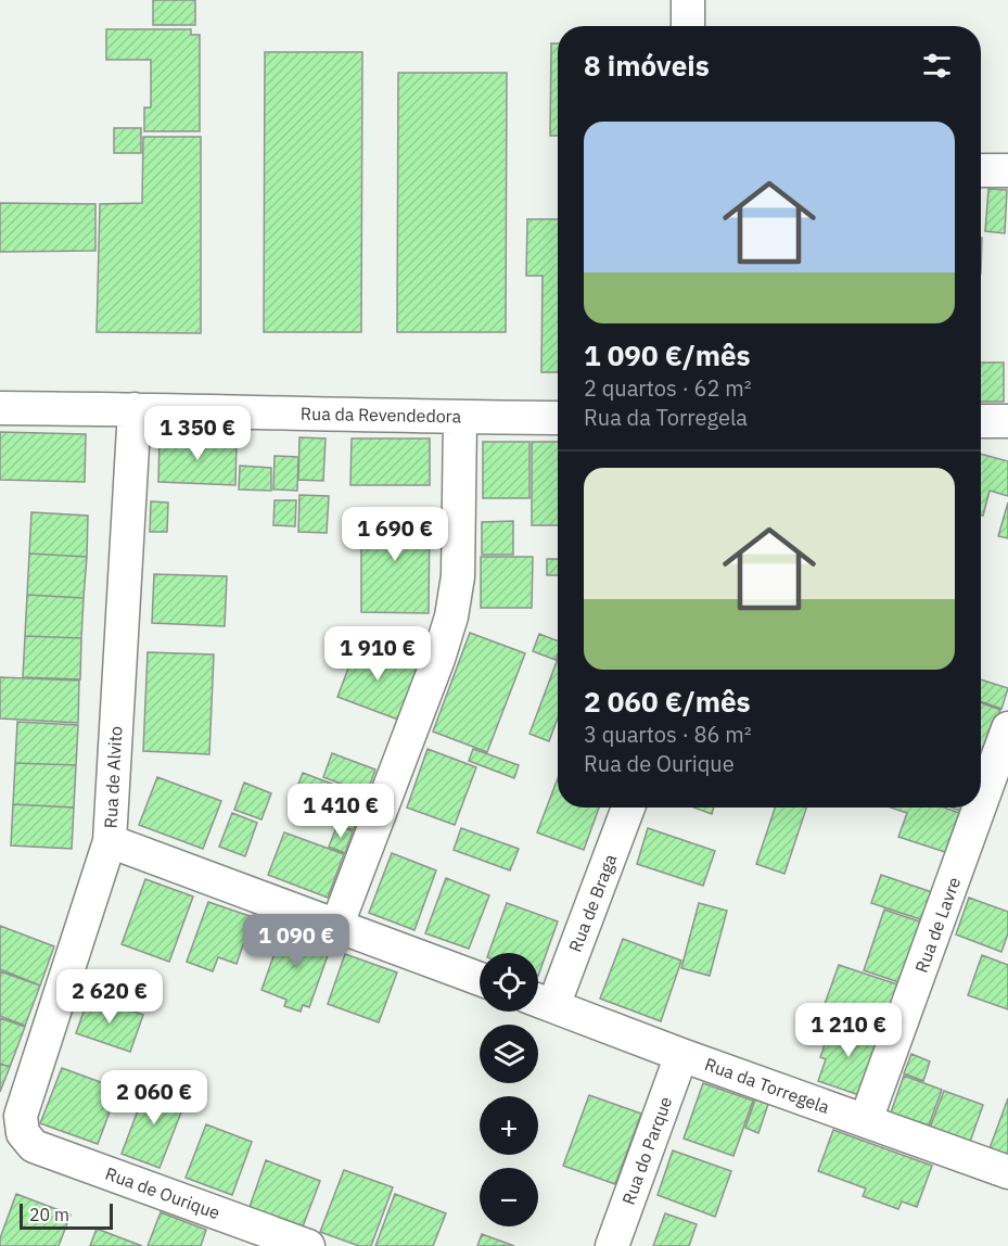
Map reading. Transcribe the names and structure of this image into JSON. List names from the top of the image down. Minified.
{"streets":{"street":["Rua da Revendedora","Rua de Alvito","Rua de Braga","Rua de Lavre","Rua da Torregela","Rua do Parque","Rua de Ourique"]},"crossings":[["Rua da Revendedora","Rua de Alvito"],["Rua de Alvito","Rua de Ourique"],["Rua de Braga","Rua da Torregela"],["Rua de Lavre","Rua da Torregela"],["Rua da Torregela","Rua do Parque"]],"scale_bar":"20 m","page":{"heading":"8 imóveis","list":[{"name":"1 090 €/mês","note":"2 quartos · 62 m² · Rua da Torregela"},{"name":"2 060 €/mês","note":"3 quartos · 86 m² · Rua de Ourique"}],"price":["1 350 €","1 690 €","1 910 €","1 410 €","1 090 €","2 620 €","1 210 €","2 060 €"],"map_buttons":["+","−"],"scale":"20 m"}}
